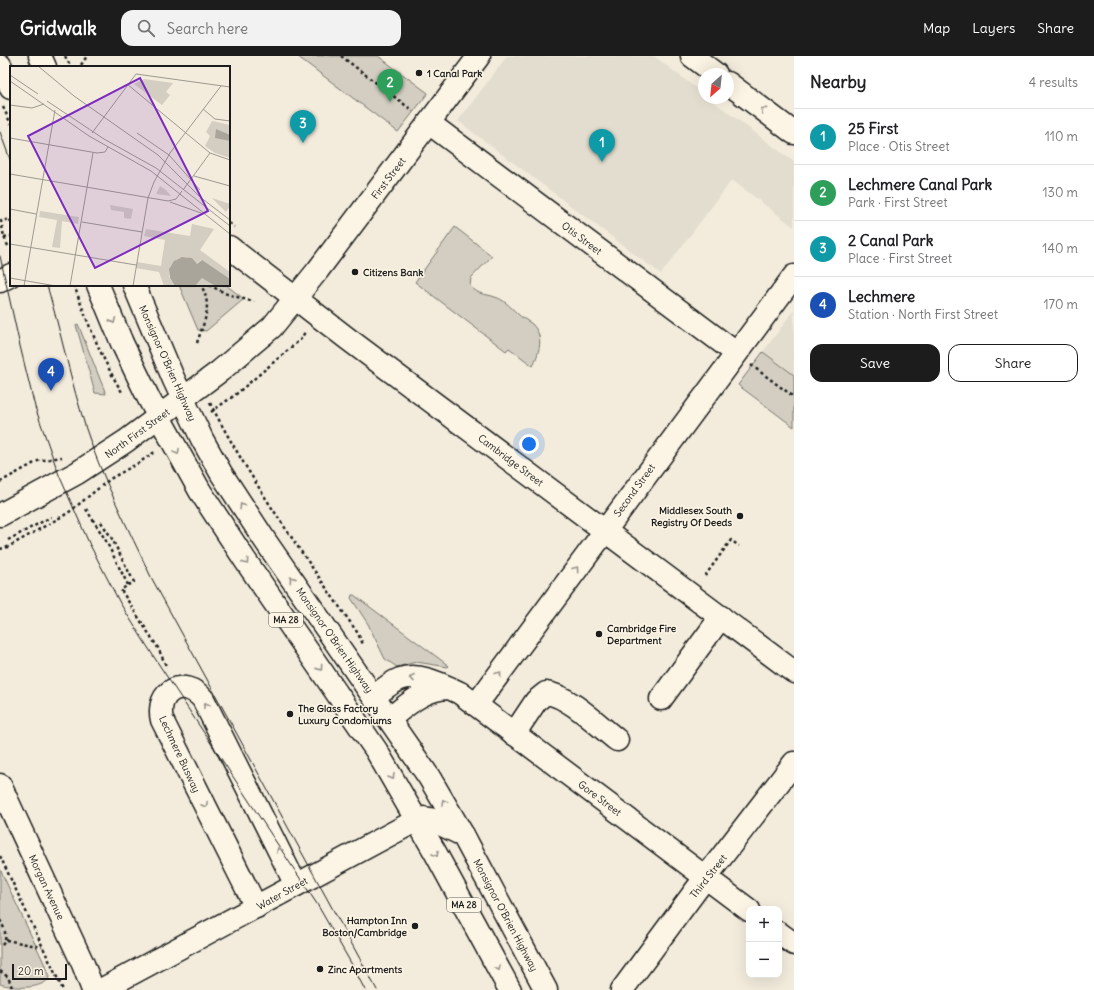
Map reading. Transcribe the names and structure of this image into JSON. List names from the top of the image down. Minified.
{"streets":{"main road":["First Street","Otis Street","Monsignor O'Brien Highway","North First Street","Cambridge Street","Second Street","MA 28","Lechmere Busway","Gore Street","Third Street","Morgan Avenue","Water Street"]},"crossings":[["First Street","Otis Street"],["First Street","North First Street"],["First Street","Cambridge Street"],["Otis Street","Second Street"],["Monsignor O'Brien Highway","North First Street"],["Monsignor O'Brien Highway","Gore Street"],["North First Street","Cambridge Street"],["North First Street","MA 28"],["Cambridge Street","Second Street"],["Second Street","Gore Street"],["MA 28","Water Street"],["Lechmere Busway","Water Street"],["Gore Street","Third Street"]],"places":["1 Canal Park","Citizens Bank","Middlesex South Registry Of Deeds","Cambridge Fire Department","The Glass Factory Luxury Condomiums","Hampton Inn Boston/Cambridge","Zinc Apartments"],"scale_bar":"20 m","north":"bottom left","page":{"header":"Gridwalk","search":"Search here","nav":["Map","Layers","Share"],"heading":["Nearby","4 results"],"pins":["2","3","1","4"],"list":[{"mark":"1","name":"25 First","note":"Place · Otis Street","value":"110 m"},{"mark":"2","name":"Lechmere Canal Park","note":"Park · First Street","value":"130 m"},{"mark":"3","name":"2 Canal Park","note":"Place · First Street","value":"140 m"},{"mark":"4","name":"Lechmere","note":"Station · North First Street","value":"170 m"}],"buttons":["Save","Share"],"map_buttons":["+","−"],"scale":"20 m"}}
